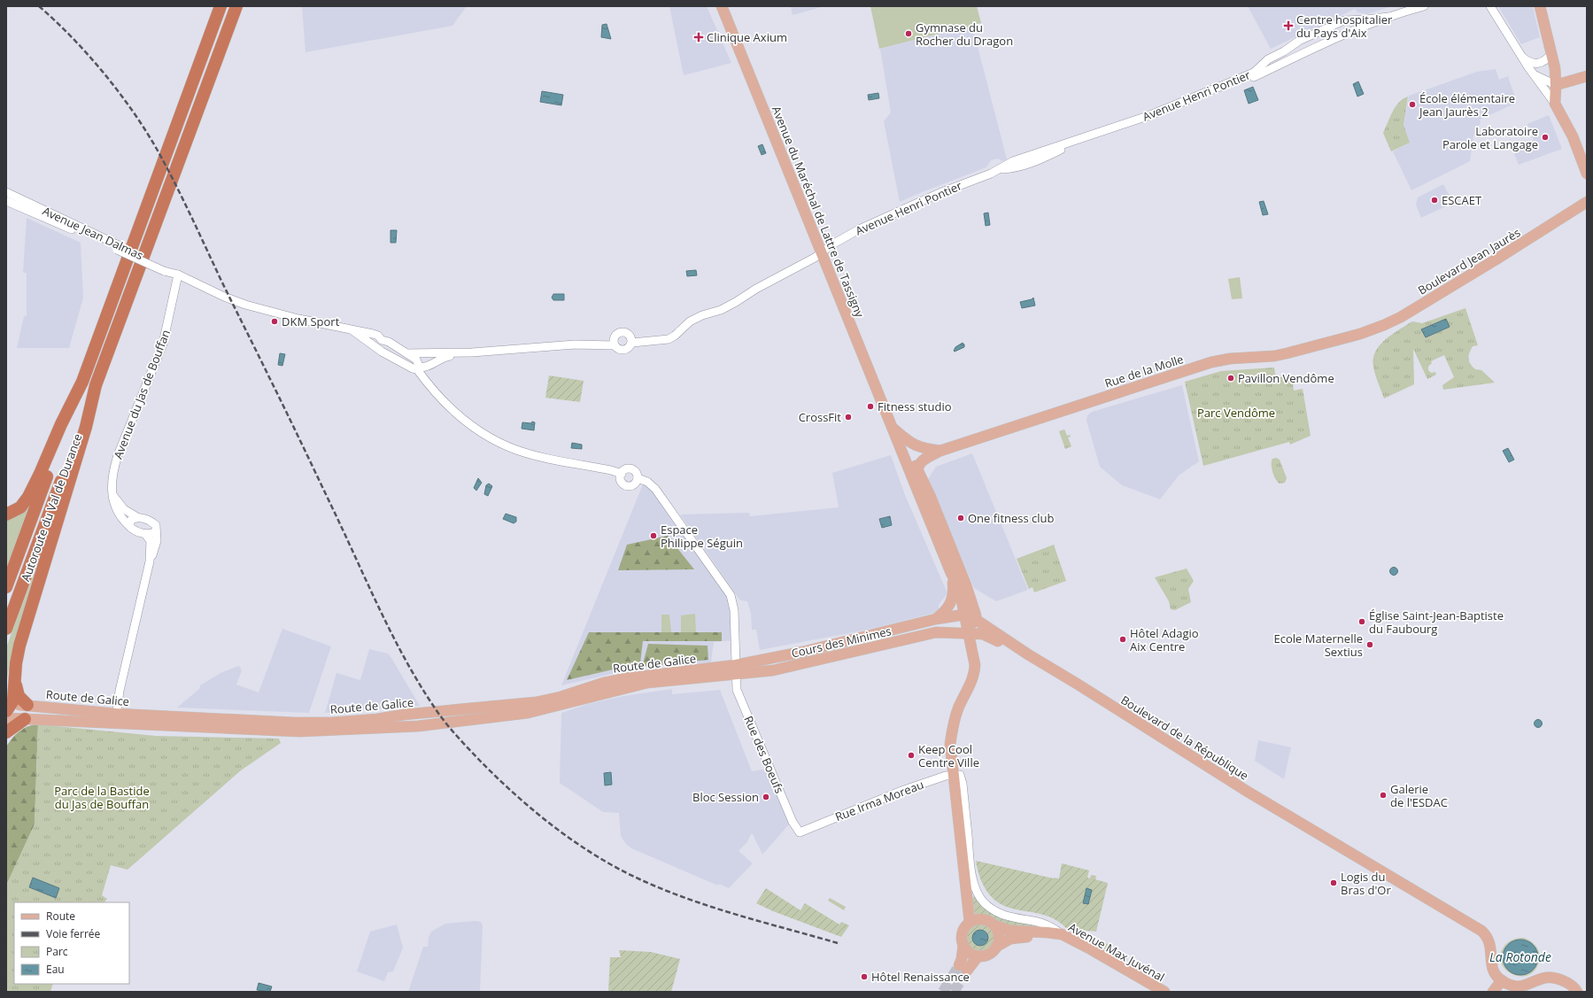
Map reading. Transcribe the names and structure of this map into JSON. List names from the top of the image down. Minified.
{"streets":{"highway":["Autoroute du Val de Durance"],"main road":["Avenue du Maréchal de Lattre de Tassigny","Boulevard Jean Jaurès","Rue de la Molle","Cours des Minimes","Route de Galice","Boulevard de la République","Avenue Max Juvénal"],"street":["Avenue Henri Pontier","Avenue Jean Dalmas","Avenue du Jas de Bouffan","Rue des Boeufs","Rue Irma Moreau"]},"crossings":[["Avenue Henri Pontier","Avenue du Maréchal de Lattre de Tassigny"],["Avenue du Maréchal de Lattre de Tassigny","Rue de la Molle"],["Avenue du Maréchal de Lattre de Tassigny","Cours des Minimes"],["Avenue Jean Dalmas","Avenue du Jas de Bouffan"],["Boulevard Jean Jaurès","Rue de la Molle"],["Cours des Minimes","Route de Galice"],["Cours des Minimes","Boulevard de la République"],["Cours des Minimes","Rue des Boeufs"],["Route de Galice","Rue des Boeufs"],["Rue des Boeufs","Rue Irma Moreau"]],"water":["La Rotonde"],"parks":["Parc Vendôme","Parc de la Bastide du Jas de Bouffan"],"places":{"health":["Centre hospitalier du Pays d'Aix","Clinique Axium"],"other":["Gymnase du Rocher du Dragon","École élémentaire Jean Jaurès 2","Laboratoire Parole et Langage","ESCAET","DKM Sport","Pavillon Vendôme","Fitness studio","CrossFit","One fitness club","Espace Philippe Séguin","Église Saint-Jean-Baptiste du Faubourg","Hôtel Adagio Aix Centre","Ecole Maternelle Sextius","Keep Cool Centre Ville","Galerie de l'ESDAC","Bloc Session","Logis du Bras d'Or","Hôtel Renaissance"]},"legend":["Route","Voie ferrée","Parc","Eau"]}
